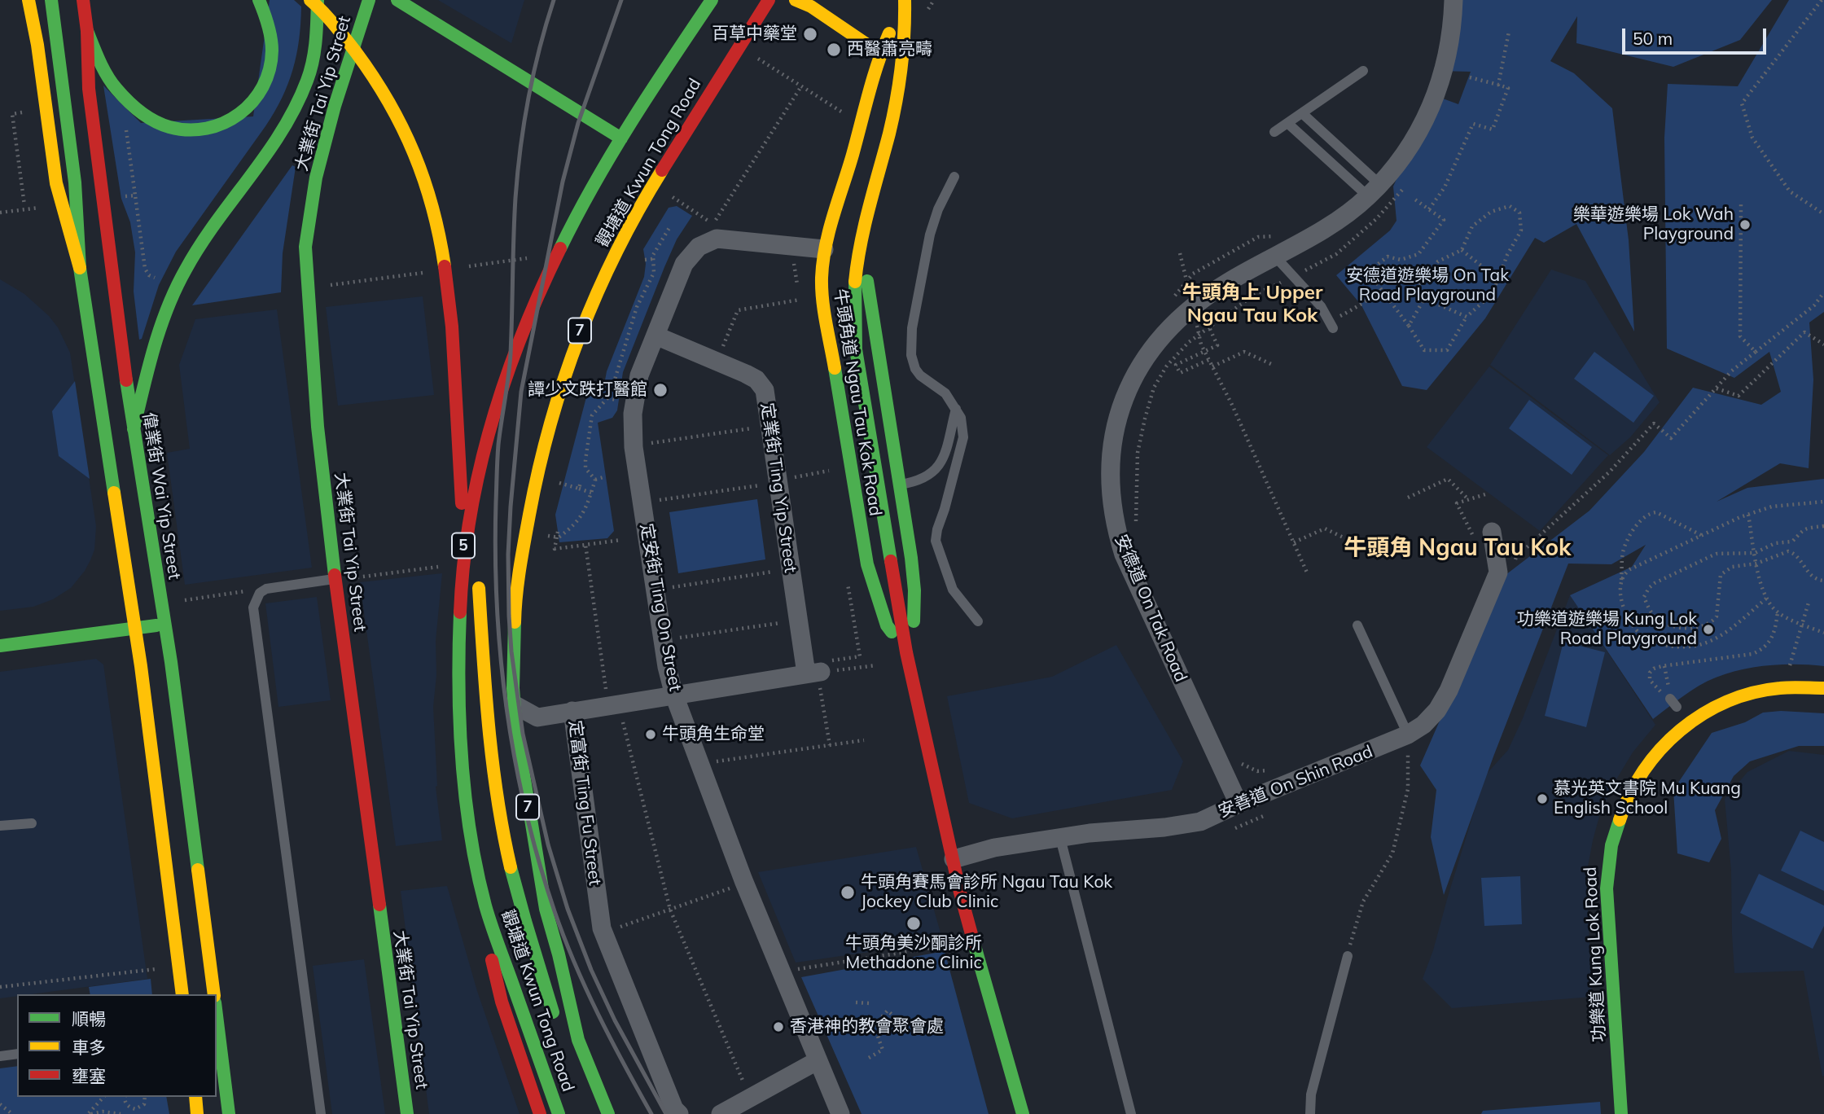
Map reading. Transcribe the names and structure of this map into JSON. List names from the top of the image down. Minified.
{"streets":{"main road":["大業街 Tai Yip Street","觀塘道 Kwun Tong Road","7","牛頭角道 Ngau Tau Kok Road","偉業街 Wai Yip Street","5","功樂道 Kung Lok Road"],"street":["定業街 Ting Yip Street","定安街 Ting On Street","安德道 On Tak Road","安善道 On Shin Road","定富街 Ting Fu Street"]},"crossings":[["牛頭角道 Ngau Tau Kok Road","定安街 Ting On Street"],["牛頭角道 Ngau Tau Kok Road","安善道 On Shin Road"],["定業街 Ting Yip Street","定安街 Ting On Street"],["定業街 Ting Yip Street","定富街 Ting Fu Street"],["定安街 Ting On Street","定富街 Ting Fu Street"],["安德道 On Tak Road","安善道 On Shin Road"]],"districts":["牛頭角上 Upper Ngau Tau Kok","牛頭角 Ngau Tau Kok"],"parks":["安德道遊樂場 On Tak Road Playground"],"places":["百草中藥堂","西醫蕭亮疇","樂華遊樂場 Lok Wah Playground","譚少文跌打醫館","功樂道遊樂場 Kung Lok Road Playground","牛頭角生命堂","慕光英文書院 Mu Kuang English School","牛頭角賽馬會診所 Ngau Tau Kok Jockey Club Clinic","牛頭角美沙酮診所 Methadone Clinic","香港神的教會聚會處"],"legend":["順暢","車多","壅塞"],"scale_bar":"50 m"}
